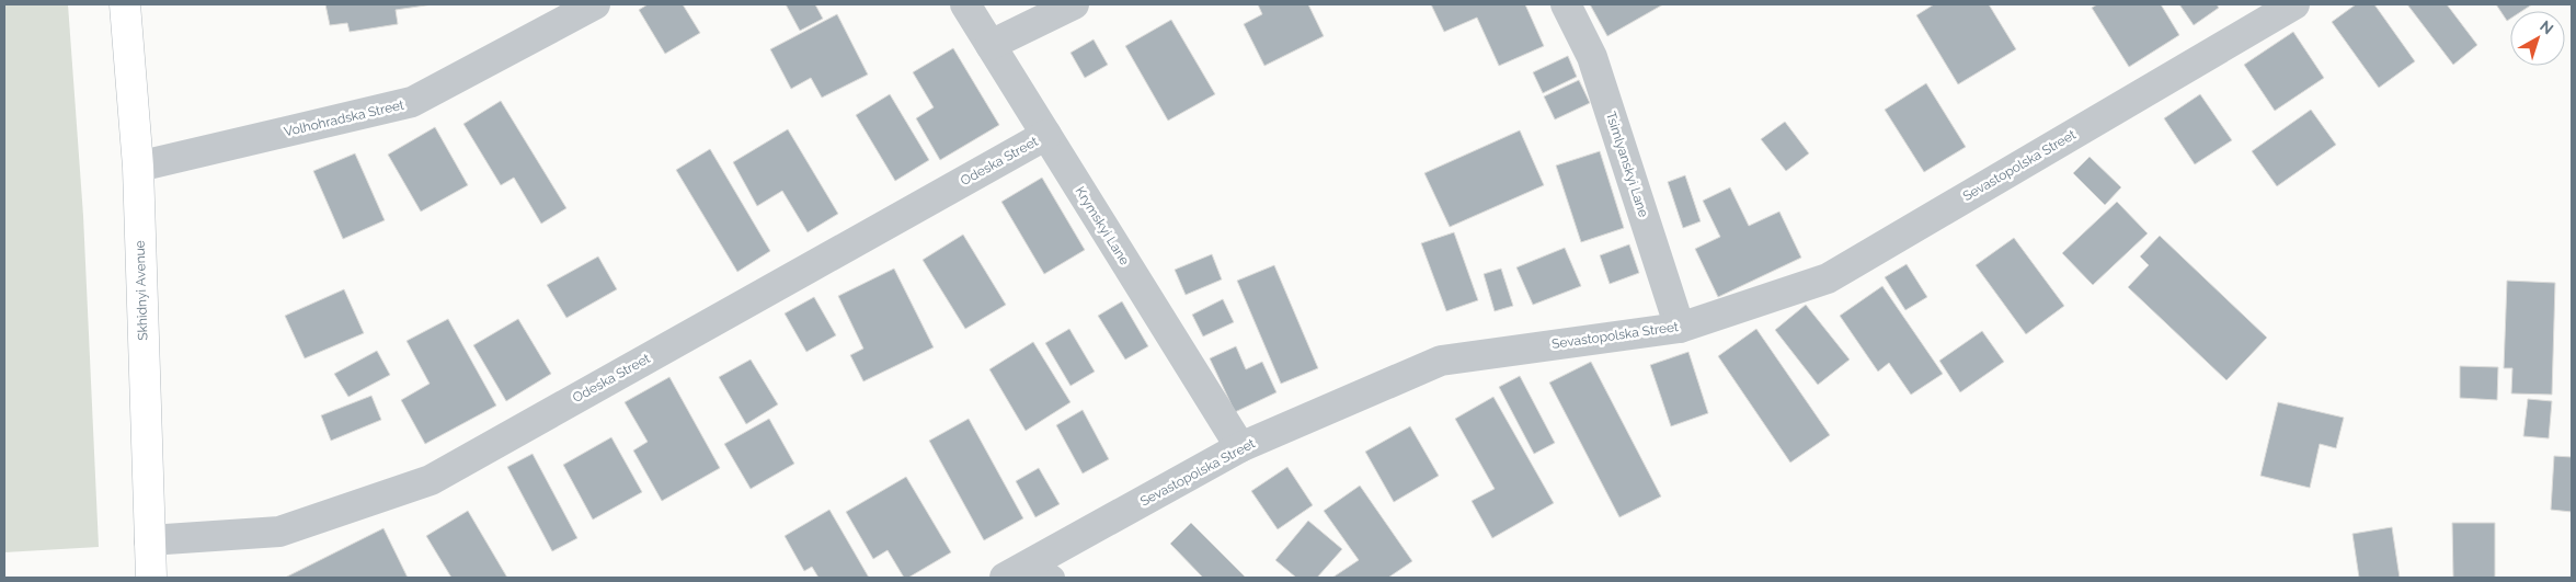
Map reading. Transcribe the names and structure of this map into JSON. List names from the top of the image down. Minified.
{"streets":{"main road":["Skhidnyi Avenue"],"street":["Volhohradska Street","Odeska Street","Tsimlyanskyi Lane","Sevastopolska Street","Krymskyi Lane"]},"crossings":[["Volhohradska Street","Skhidnyi Avenue"],["Odeska Street","Krymskyi Lane"],["Odeska Street","Skhidnyi Avenue"],["Tsimlyanskyi Lane","Sevastopolska Street"],["Sevastopolska Street","Krymskyi Lane"]],"north":"top right"}
